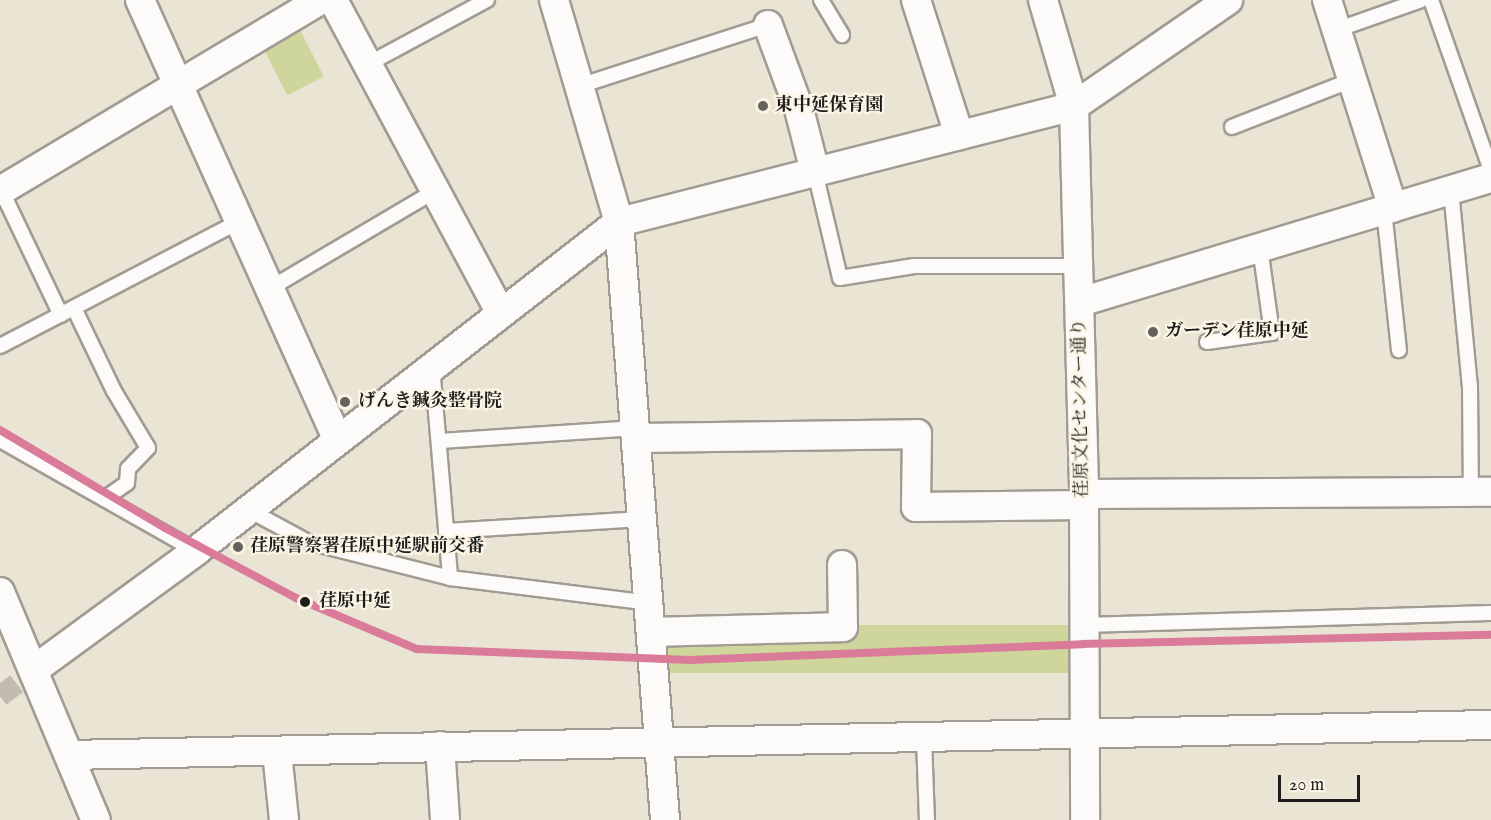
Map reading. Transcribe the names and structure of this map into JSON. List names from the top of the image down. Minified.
{"streets":{"street":["荏原文化センター通り"]},"places":["東中延保育園","ガーデン荏原中延","げんき鍼灸整骨院","荏原警察署荏原中延駅前交番","荏原中延"],"scale_bar":"20 m"}
